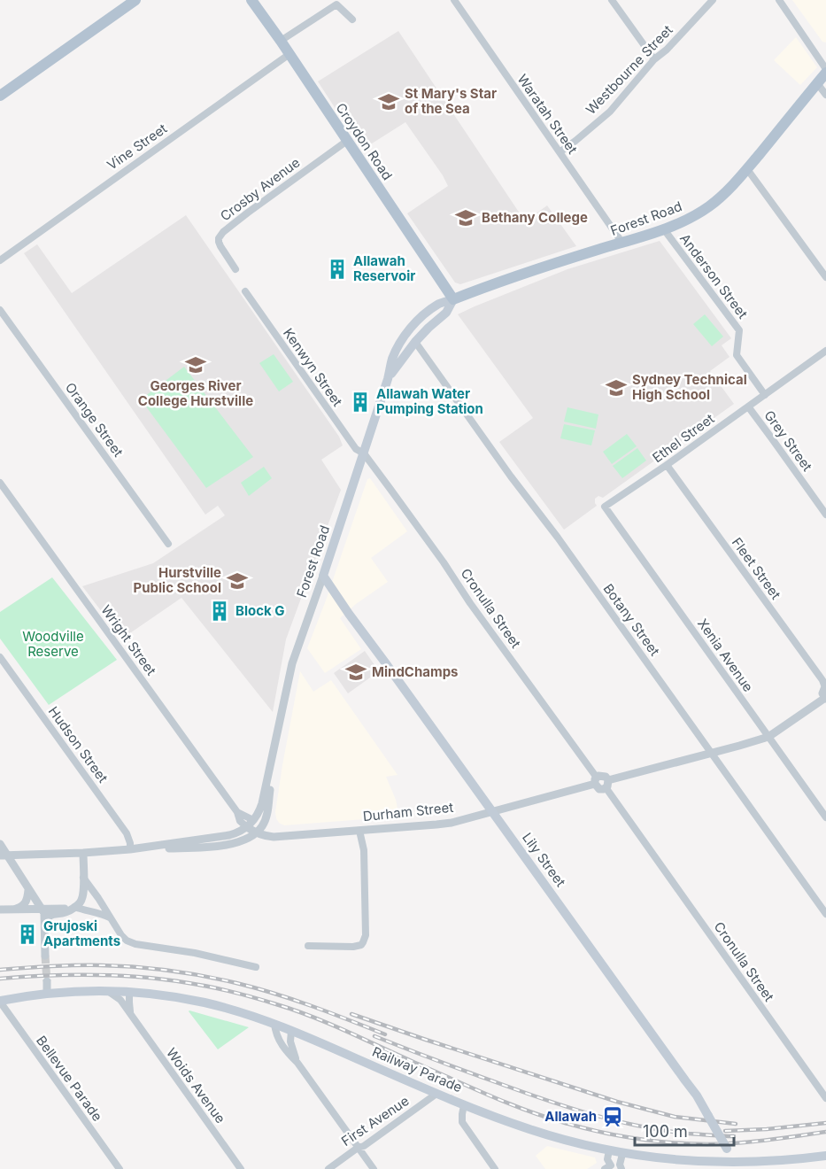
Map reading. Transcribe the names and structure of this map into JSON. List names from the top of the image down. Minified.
{"streets":{"main road":["Croydon Road","Forest Road","Lily Street","Railway Parade"],"street":["Westbourne Street","Waratah Street","Vine Street","Crosby Avenue","Anderson Street","Kenwyn Street","Orange Street","Ethel Street","Grey Street","Fleet Street","Cronulla Street","Botany Street","Wright Street","Xenia Avenue","Hudson Street","Durham Street","Bellevue Parade","Woids Avenue","First Avenue"]},"crossings":[["Westbourne Street","Waratah Street"],["Waratah Street","Forest Road"],["Croydon Road","Vine Street"],["Croydon Road","Crosby Avenue"],["Croydon Road","Forest Road"],["Forest Road","Anderson Street"],["Forest Road","Kenwyn Street"],["Forest Road","Cronulla Street"],["Forest Road","Botany Street"],["Forest Road","Wright Street"],["Forest Road","Lily Street"],["Anderson Street","Ethel Street"],["Kenwyn Street","Cronulla Street"],["Ethel Street","Grey Street"],["Ethel Street","Fleet Street"],["Ethel Street","Xenia Avenue"],["Cronulla Street","Durham Street"],["Durham Street","Lily Street"],["Lily Street","Railway Parade"],["Railway Parade","Bellevue Parade"],["Railway Parade","Woids Avenue"],["Railway Parade","First Avenue"]],"parks":["Woodville Reserve"],"places":{"school or university":["St Mary's Star of the Sea","Bethany College","Georges River College Hurstville","Sydney Technical High School","Hurstville Public School","MindChamps"],"building":["Allawah Reservoir","Allawah Water Pumping Station","Block G","Grujoski Apartments"],"station":["Allawah"]},"scale_bar":"100 m"}
